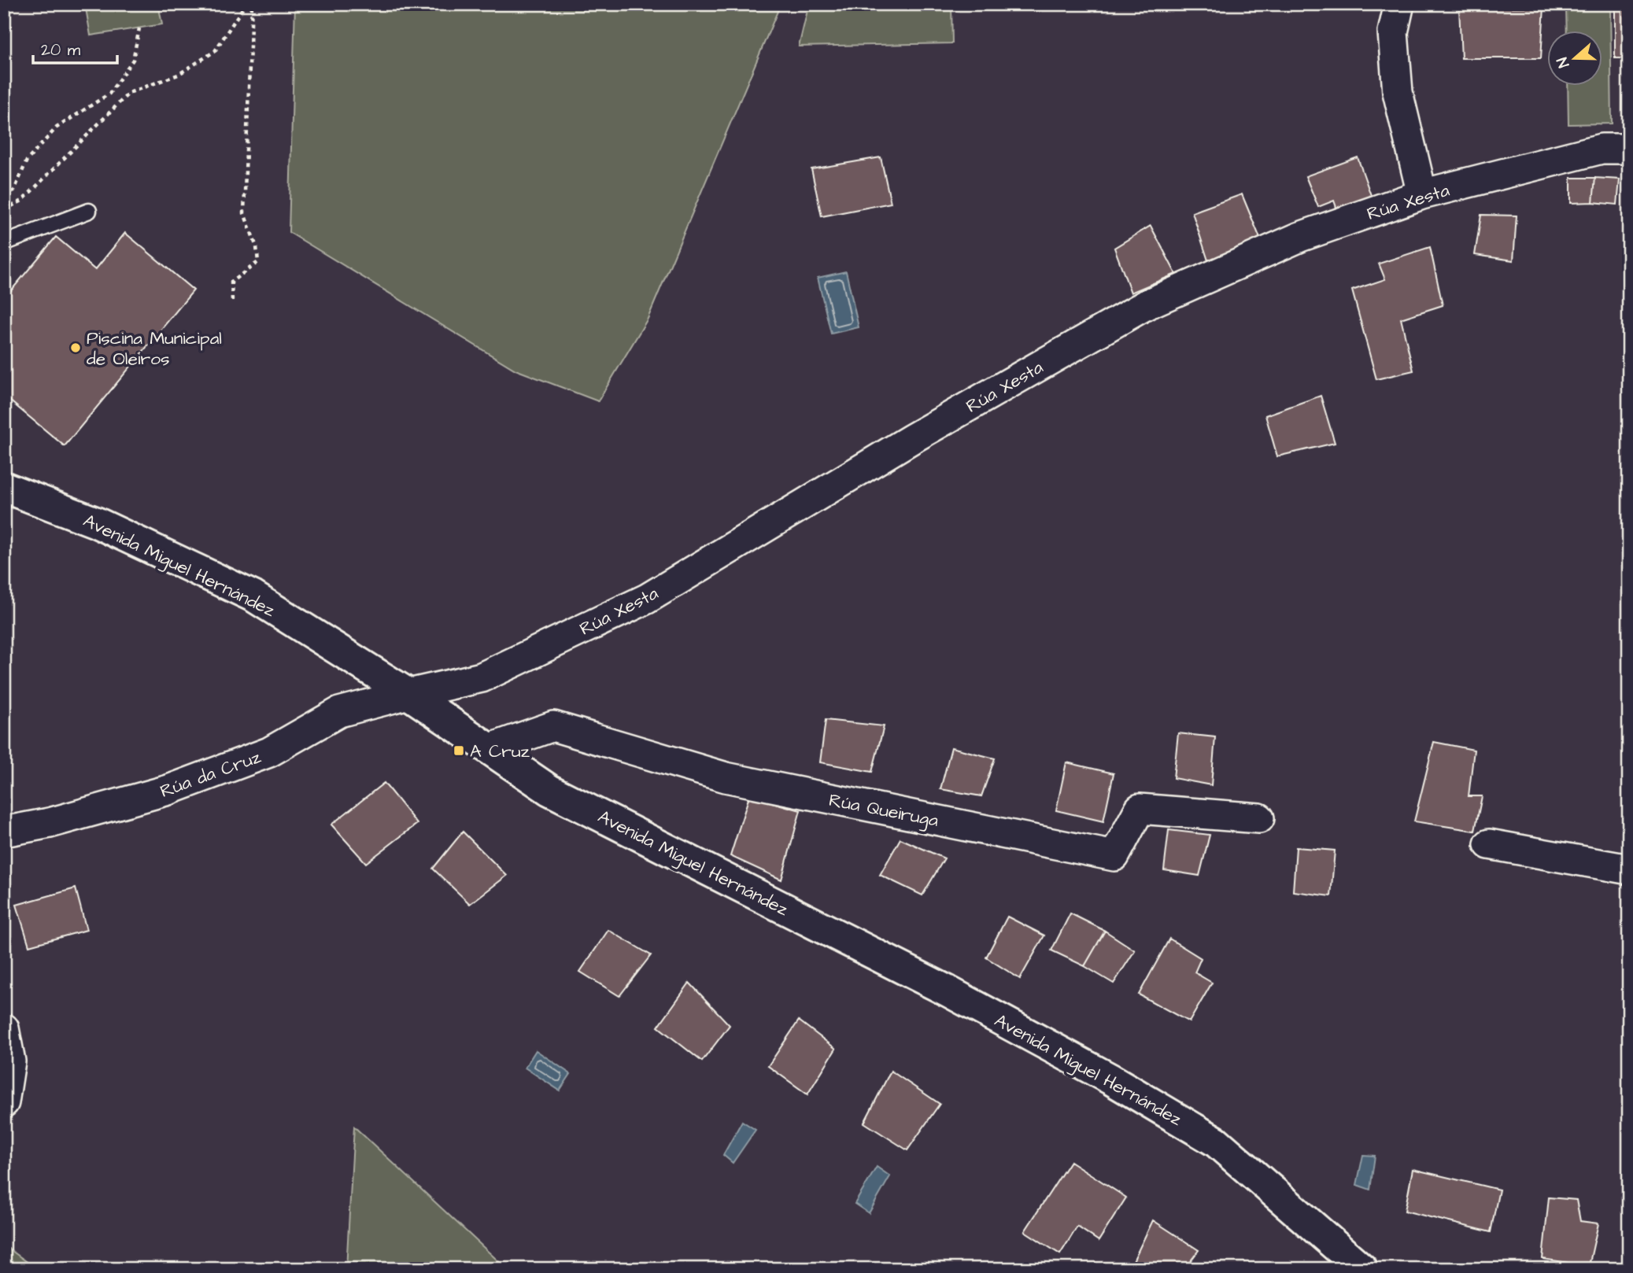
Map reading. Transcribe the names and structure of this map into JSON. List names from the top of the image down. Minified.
{"streets":{"street":["Rúa Xesta","Avenida Miguel Hernández","Rúa da Cruz","Rúa Queiruga"]},"crossings":[["Rúa Xesta","Avenida Miguel Hernández"],["Rúa Xesta","Rúa da Cruz"],["Avenida Miguel Hernández","Rúa da Cruz"],["Avenida Miguel Hernández","Rúa Queiruga"]],"places":{"other":["Piscina Municipal de Oleiros"],"transit":["A Cruz"]},"scale_bar":"20 m","north":"left"}
